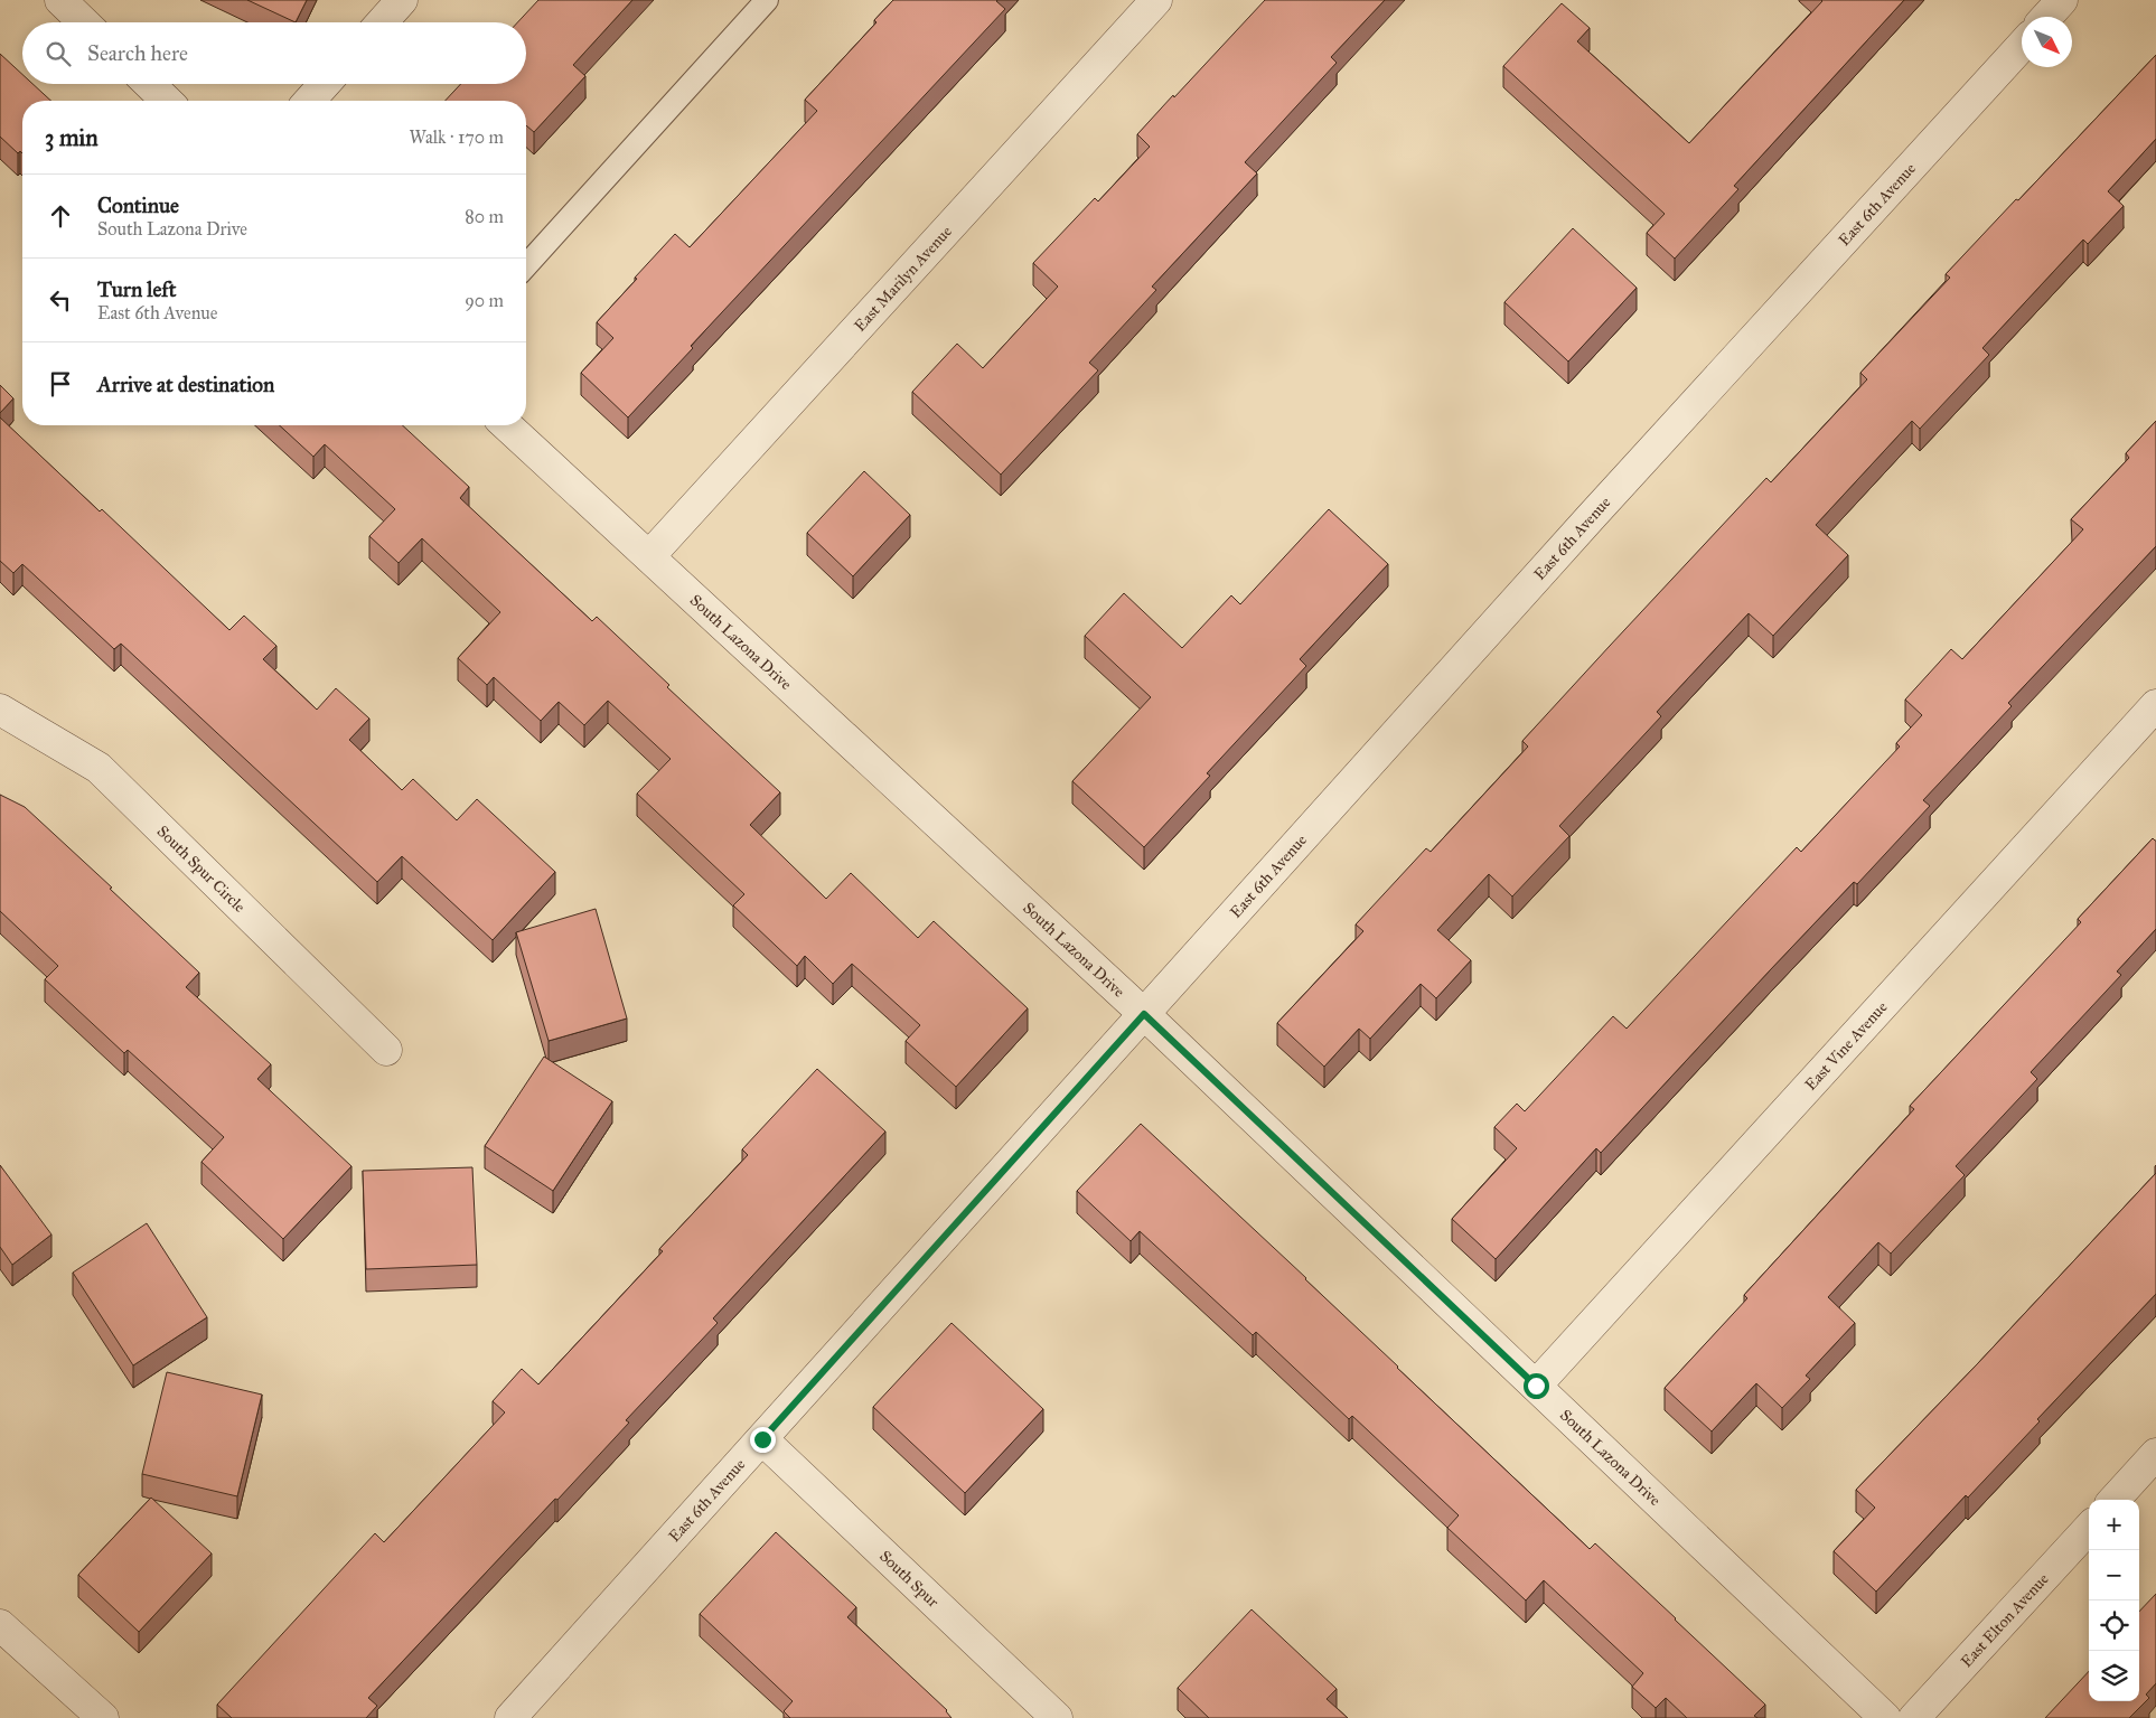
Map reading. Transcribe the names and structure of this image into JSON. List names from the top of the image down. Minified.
{"streets":{"street":["East 6th Avenue","East Marilyn Avenue","South Lazona Drive","South Spur Circle","East Vine Avenue","South Spur","East Elton Avenue"]},"crossings":[["East 6th Avenue","South Lazona Drive"],["East 6th Avenue","South Spur"],["East Marilyn Avenue","South Lazona Drive"],["South Lazona Drive","East Vine Avenue"]],"north":"bottom right","page":{"search":"Search here","heading":["3 min","Walk · 170 m"],"list":[["Continue","South Lazona Drive","80 m"],["Turn left","East 6th Avenue","90 m"],"Arrive at destination"],"map_buttons":["+","−"]}}
